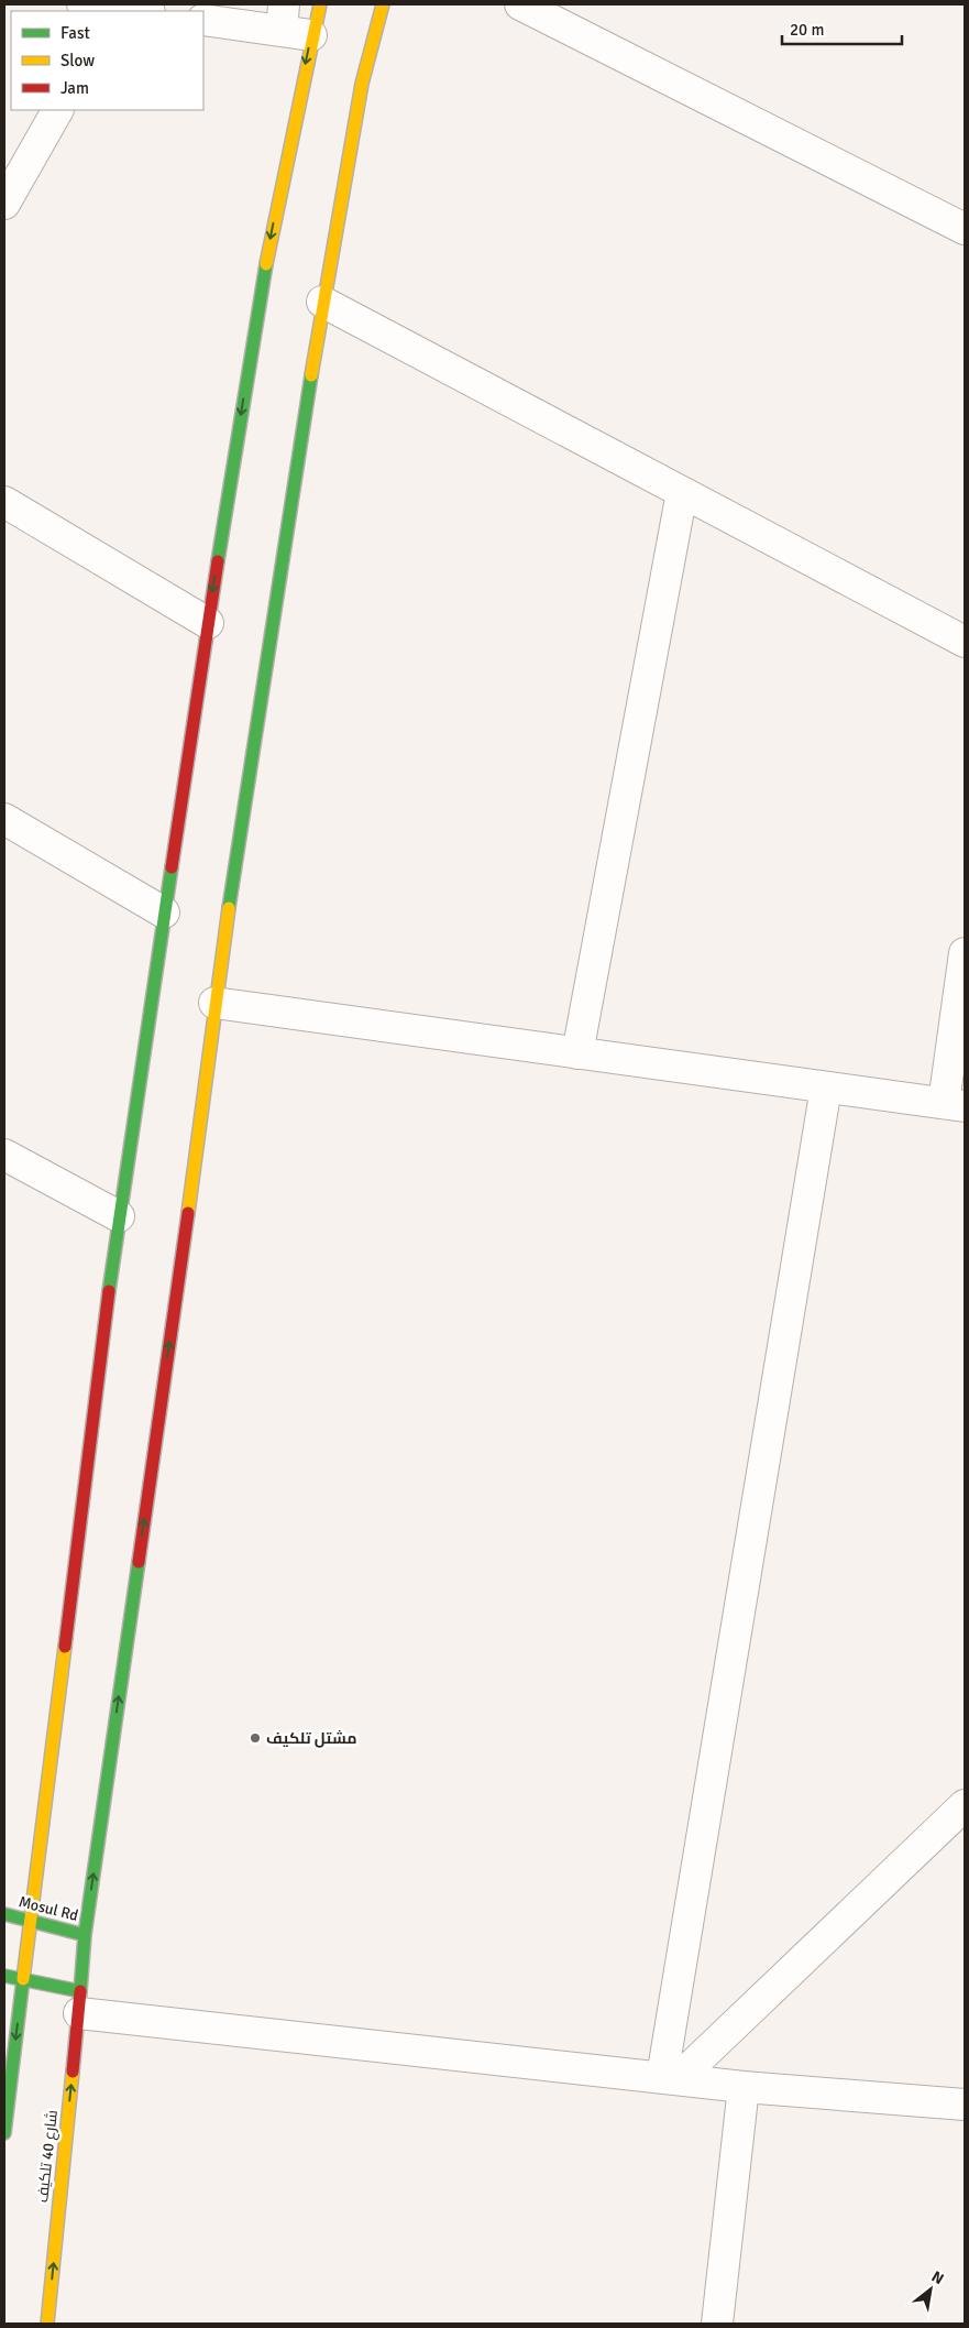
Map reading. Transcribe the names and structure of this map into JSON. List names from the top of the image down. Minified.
{"streets":{"main road":["Mosul Rd","شارع 40 تلكيف"]},"crossings":[["Mosul Rd","شارع 40 تلكيف"]],"places":["مشتل تلكيف"],"legend":["Fast","Slow","Jam"],"scale_bar":"20 m","north":"top right"}
